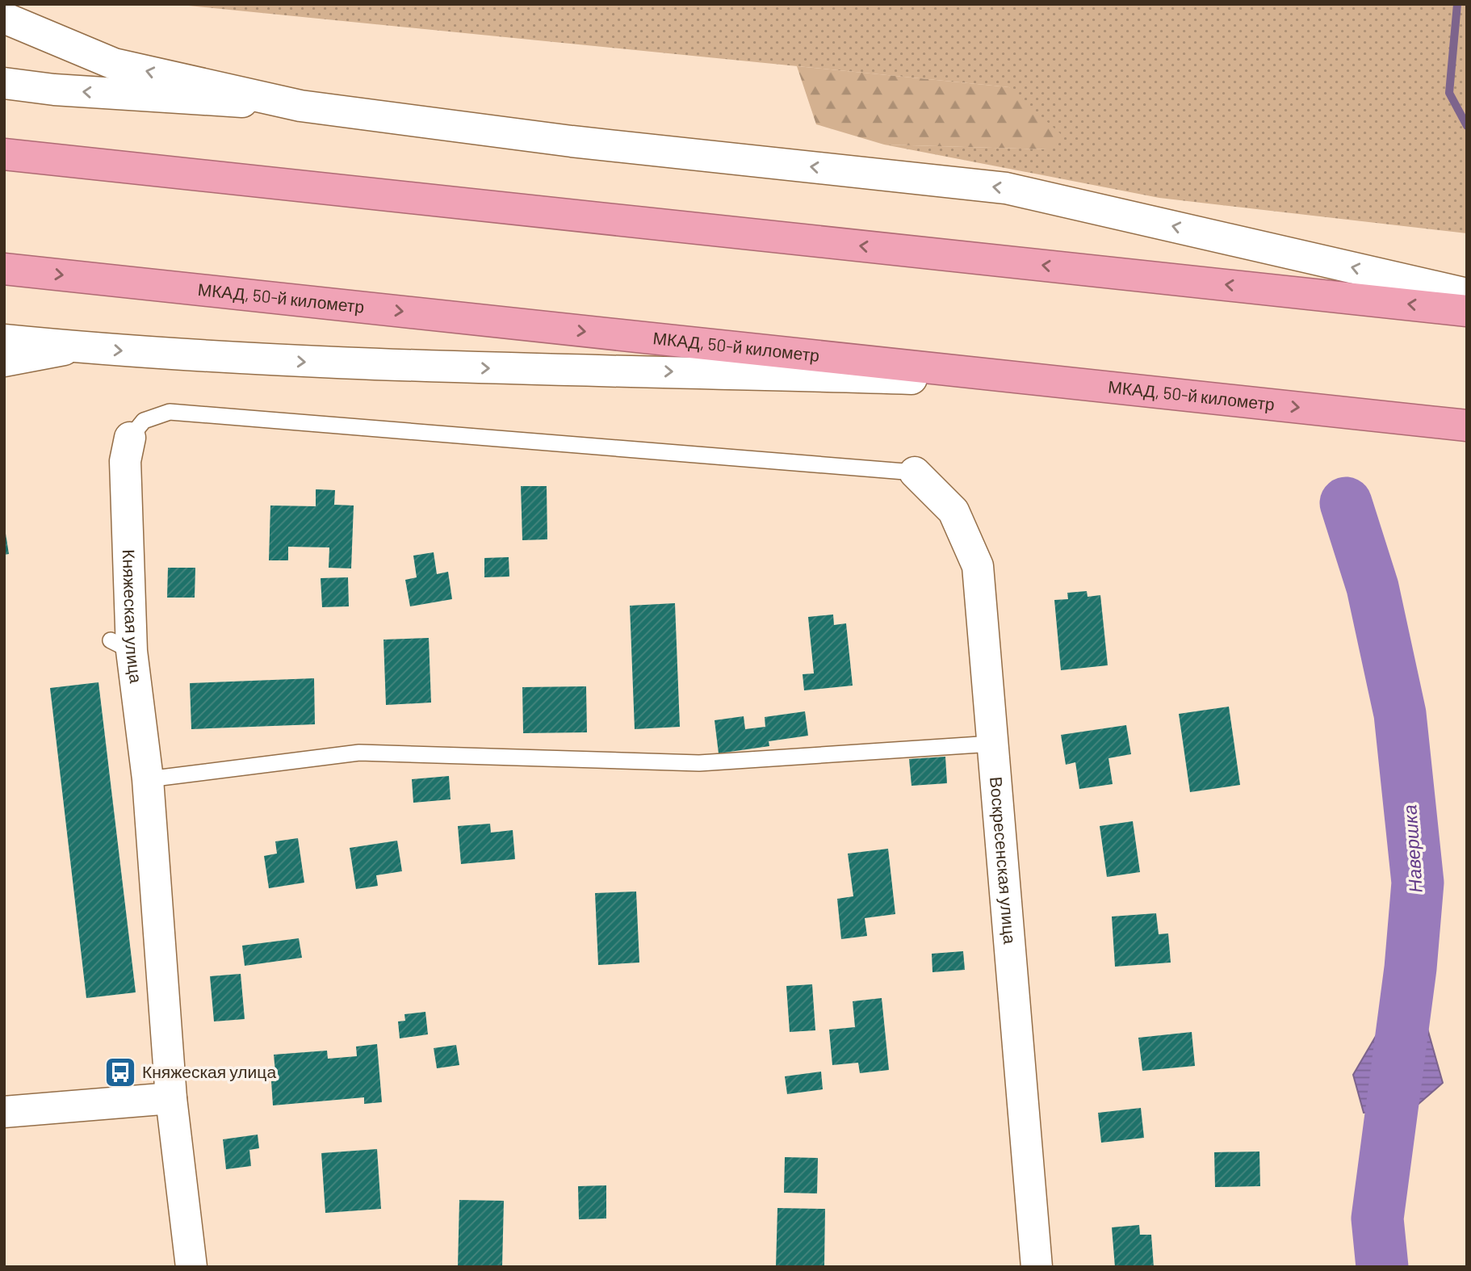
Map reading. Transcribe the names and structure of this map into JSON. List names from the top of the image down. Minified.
{"streets":{"highway":["МКАД, 50-й километр"],"main road":["Княжеская улица","Воскресенская улица"]},"water":["Навершка"],"places":{"bus stop":["Княжеская улица"]}}
